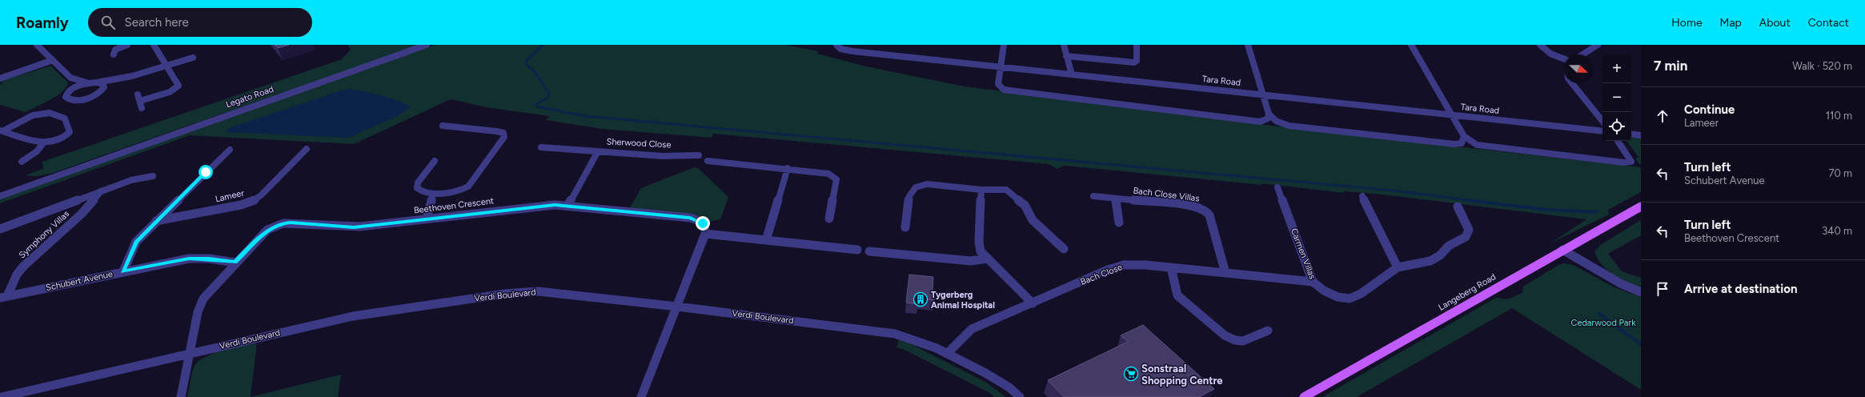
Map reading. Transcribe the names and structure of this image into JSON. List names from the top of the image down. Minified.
{"streets":{"main road":["Langeberg Road"],"street":["Tara Road","Legato Road","Sherwood Close","Bach Close Villas","Lameer","Beethoven Crescent","Symphony Villas","Carmen Villas","Bach Close","Schubert Avenue","Verdi Boulevard"]},"crossings":[["Sherwood Close","Beethoven Crescent"],["Bach Close Villas","Bach Close"],["Beethoven Crescent","Schubert Avenue"],["Beethoven Crescent","Verdi Boulevard"],["Symphony Villas","Schubert Avenue"],["Carmen Villas","Bach Close"],["Bach Close","Verdi Boulevard"]],"parks":["Cedarwood Park"],"places":{"building":["Tygerberg Animal Hospital"],"supermarket":["Sonstraal Shopping Centre"]},"north":"right","page":{"header":"Roamly","search":"Search here","nav":["Home","Map","About","Contact"],"heading":["7 min","Walk · 520 m"],"map_buttons":["+","−"],"list":[["Continue","Lameer","110 m"],["Turn left","Schubert Avenue","70 m"],["Turn left","Beethoven Crescent","340 m"],"Arrive at destination"]}}
